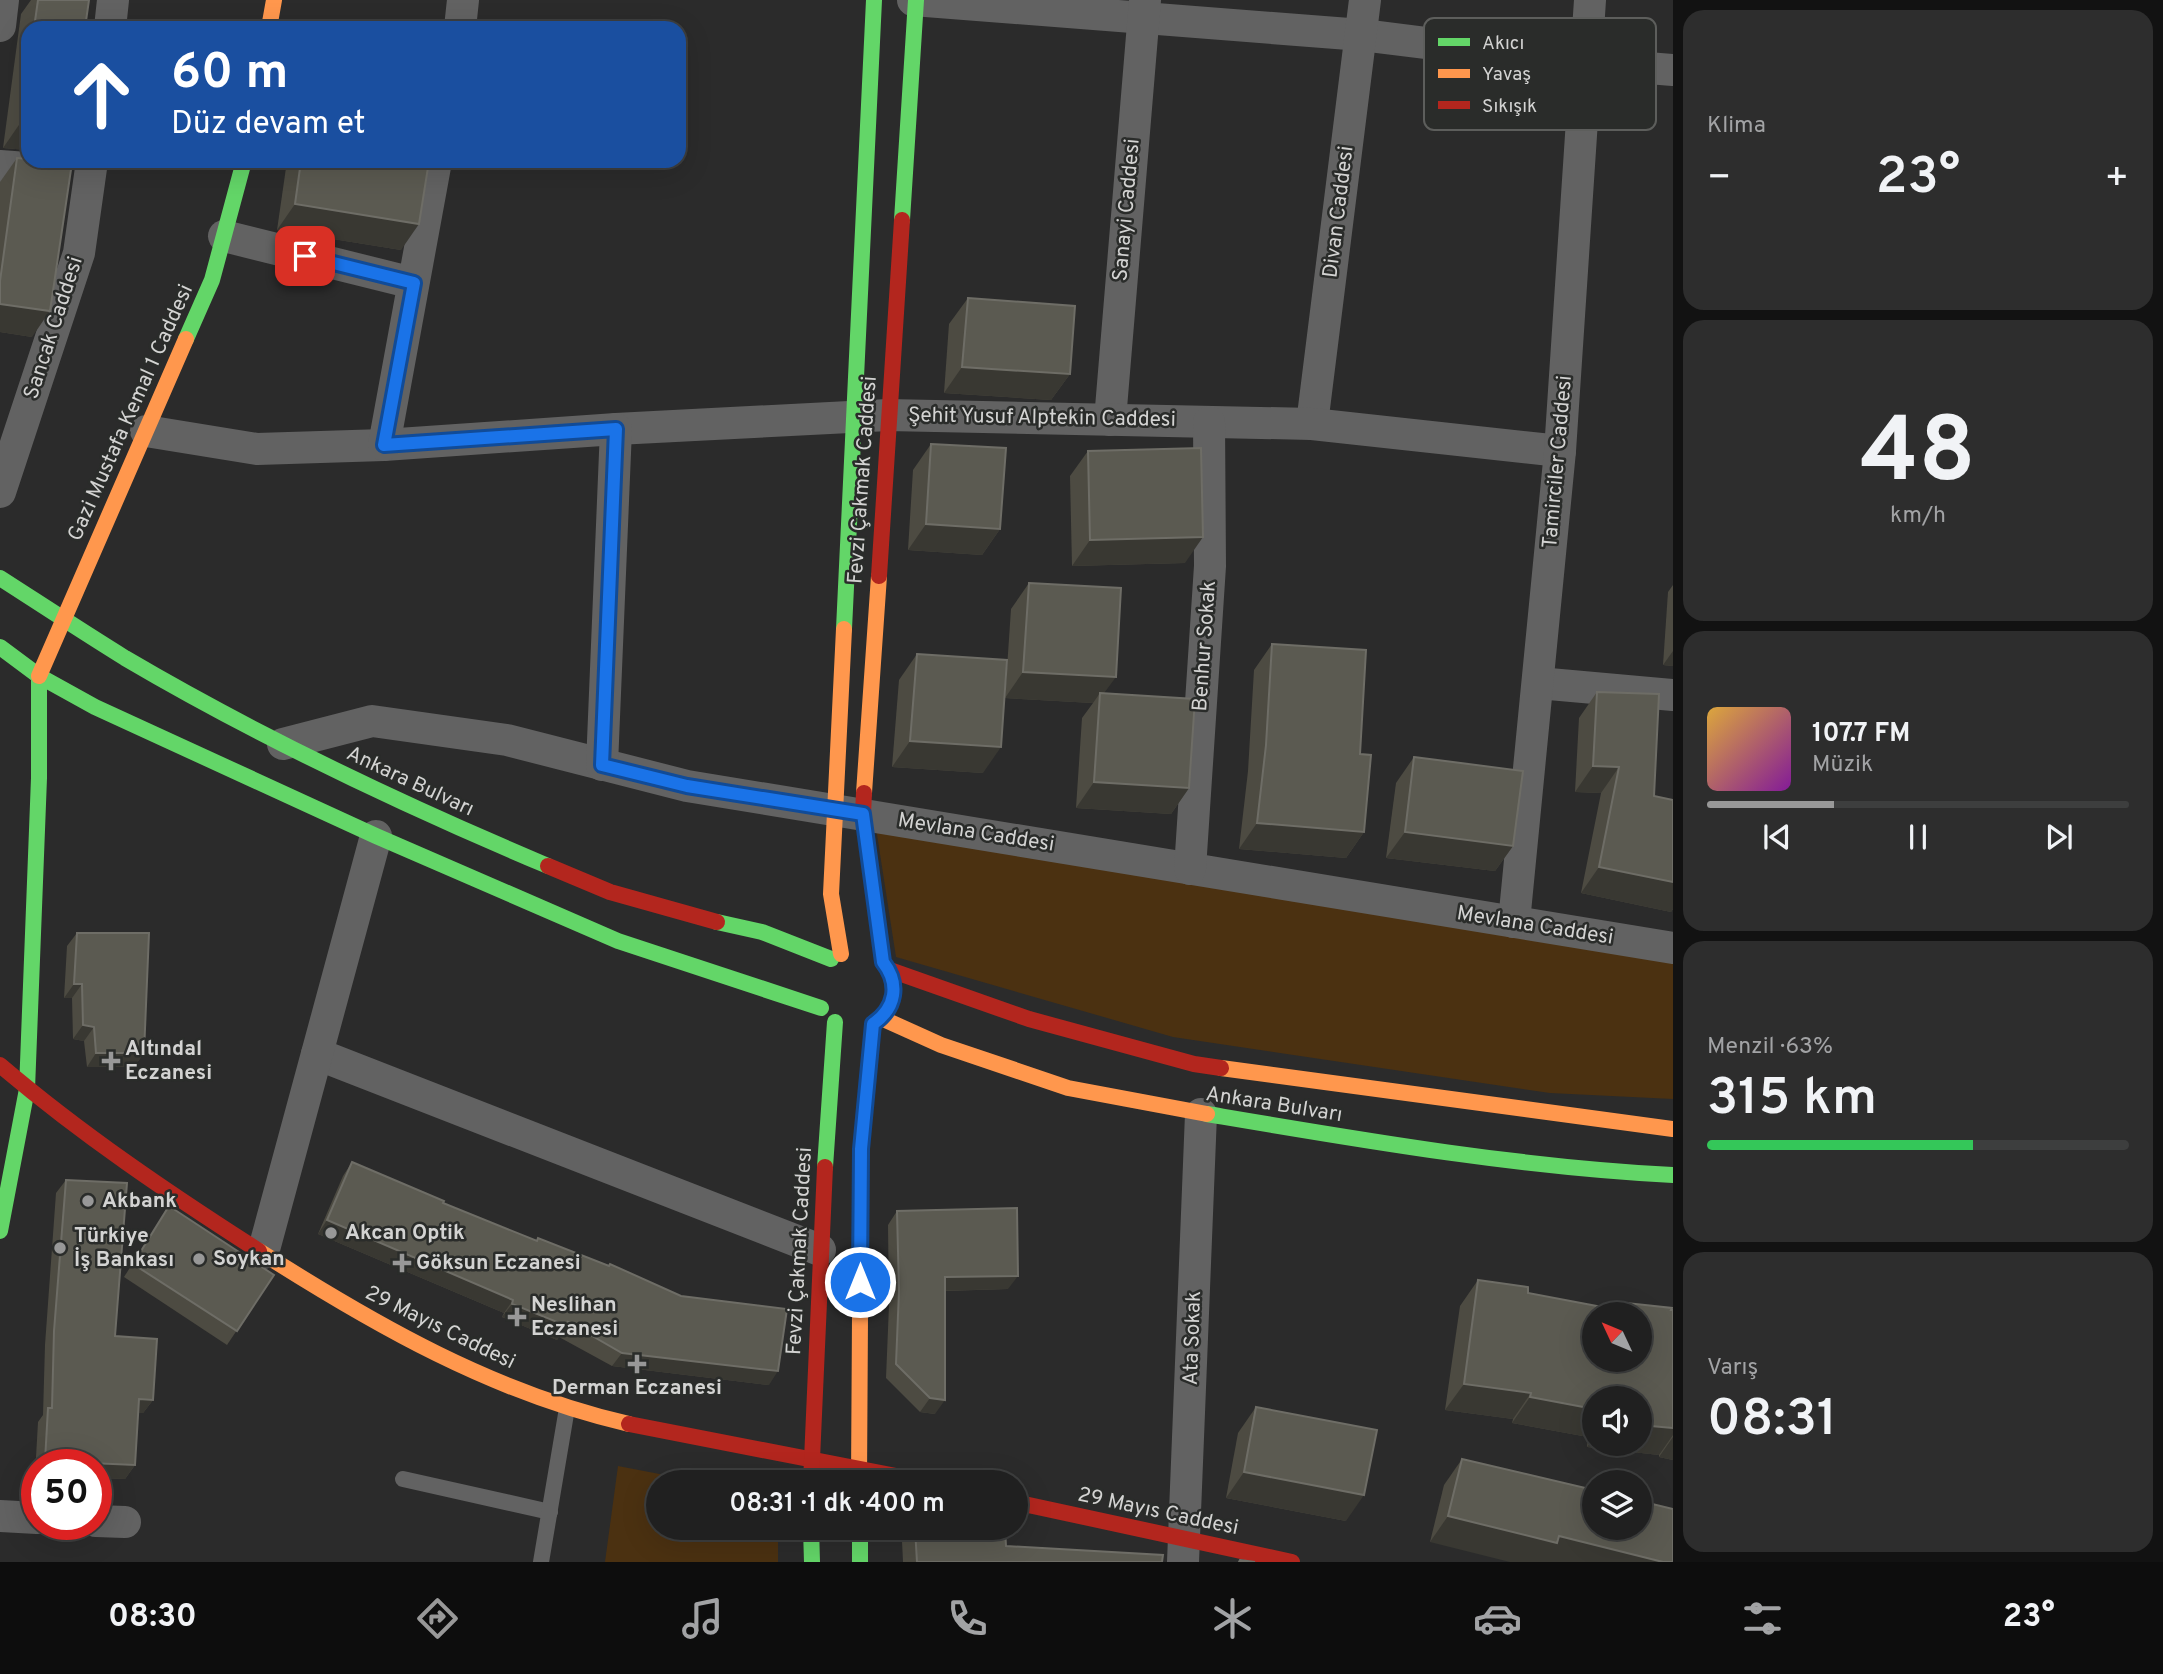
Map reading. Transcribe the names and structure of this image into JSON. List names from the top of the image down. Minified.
{"streets":{"main road":["Gazi Mustafa Kemal 1 Caddesi","Fevzi Çakmak Caddesi","Ankara Bulvarı","29 Mayıs Caddesi"],"street":["Sanayi Caddesi","Divan Caddesi","Sancak Caddesi","Şehit Yusuf Alptekin Caddesi","Tamirciler Caddesi","Benhur Sokak","Mevlana Caddesi","Ata Sokak"]},"crossings":[["Sanayi Caddesi","Şehit Yusuf Alptekin Caddesi"],["Divan Caddesi","Şehit Yusuf Alptekin Caddesi"],["Gazi Mustafa Kemal 1 Caddesi","Şehit Yusuf Alptekin Caddesi"],["Gazi Mustafa Kemal 1 Caddesi","Ankara Bulvarı"],["Şehit Yusuf Alptekin Caddesi","Tamirciler Caddesi"],["Şehit Yusuf Alptekin Caddesi","Fevzi Çakmak Caddesi"],["Şehit Yusuf Alptekin Caddesi","Benhur Sokak"],["Tamirciler Caddesi","Mevlana Caddesi"],["Fevzi Çakmak Caddesi","Ankara Bulvarı"],["Fevzi Çakmak Caddesi","Mevlana Caddesi"],["Fevzi Çakmak Caddesi","29 Mayıs Caddesi"],["Benhur Sokak","Mevlana Caddesi"],["Ankara Bulvarı","Mevlana Caddesi"],["Ankara Bulvarı","Ata Sokak"],["29 Mayıs Caddesi","Ata Sokak"]],"places":{"health":["Altındal Eczanesi","Göksun Eczanesi","Neslihan Eczanesi","Derman Eczanesi"],"other":["Akbank","Akcan Optik","Türkiye İş Bankası","Soykan"]},"legend":["Akıcı","Yavaş","Sıkışık"],"north":"top left","page":{"tile":["Klima",["48","km/h"],["Menzil · 63%","315 km"],["Varış","08:31"]],"turn":["60 m","Düz devam et"],"heat":["−","23°","+"],"song":["107.7 FM","Müzik"],"limit":"50","trip":"08:31 · 1 dk · 400 m","tabs":["08:30","23°"]}}
